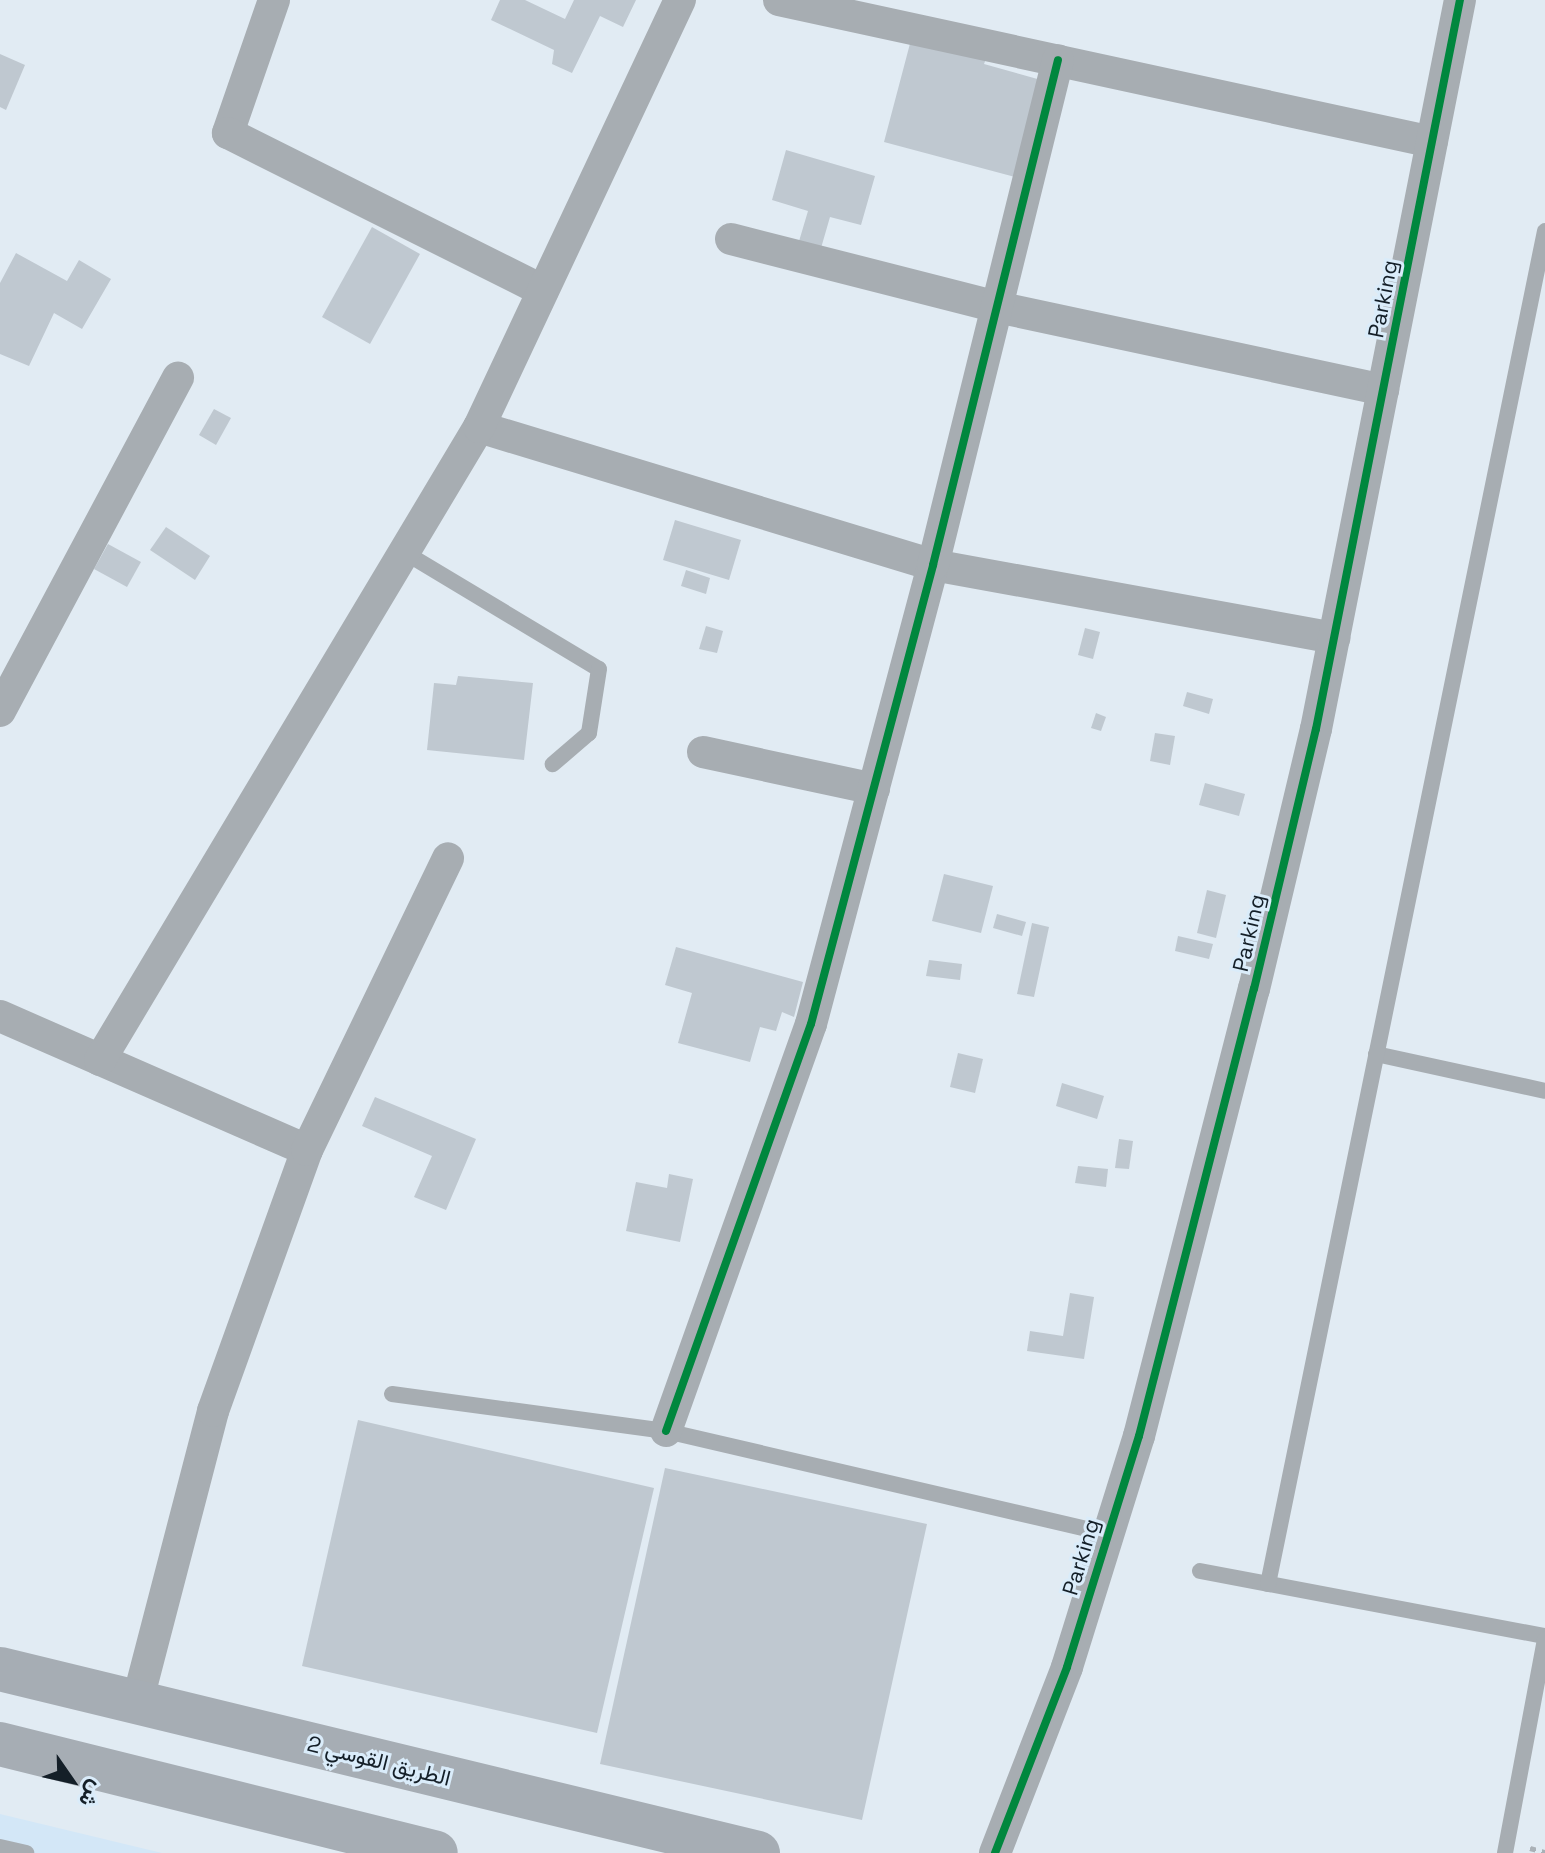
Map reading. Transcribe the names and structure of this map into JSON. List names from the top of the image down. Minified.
{"streets":{"highway":["الطريق القوسي 2"],"street":["Parking"]},"north":"bottom right"}
